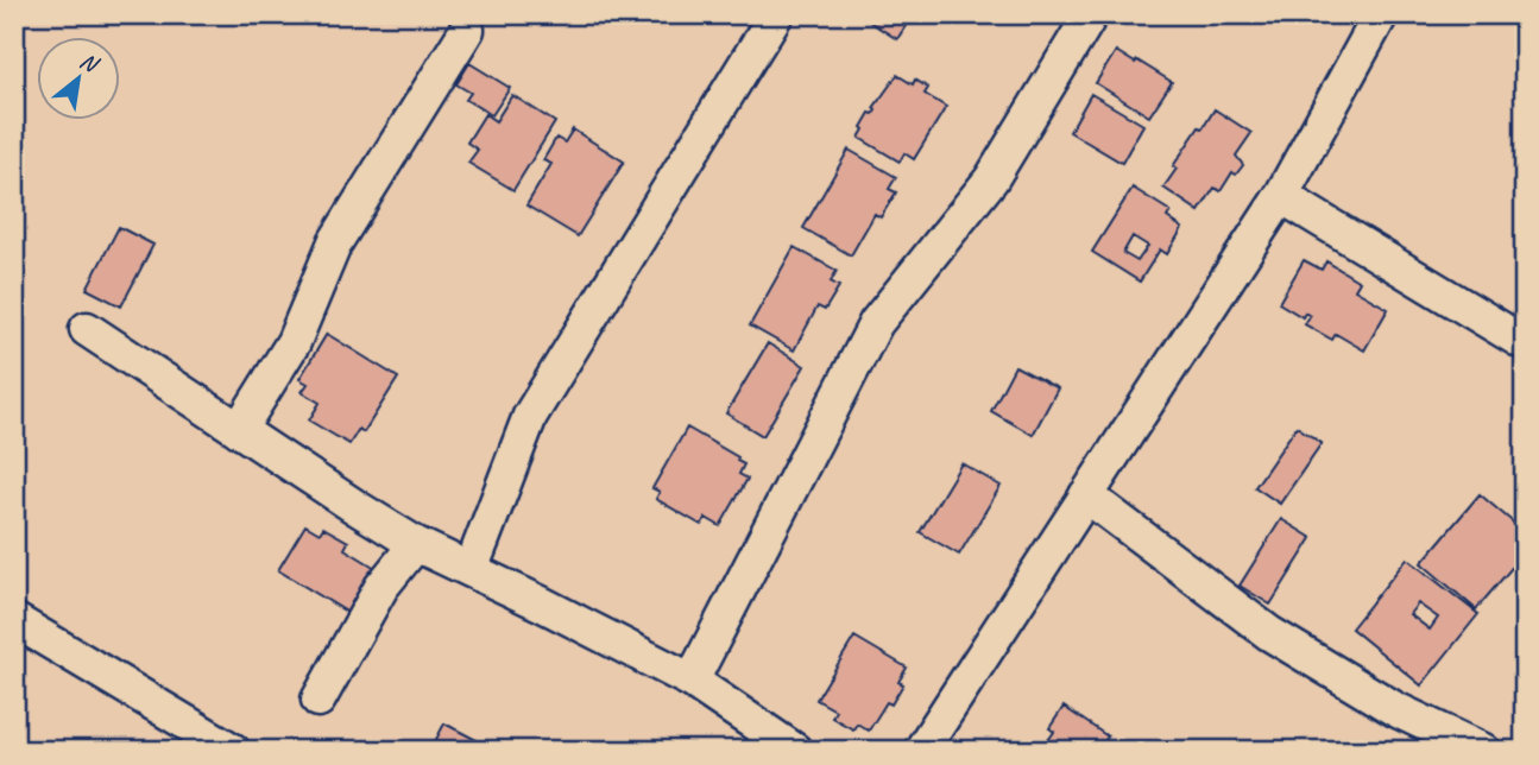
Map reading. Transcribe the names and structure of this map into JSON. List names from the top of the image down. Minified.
{"north":"top right"}
